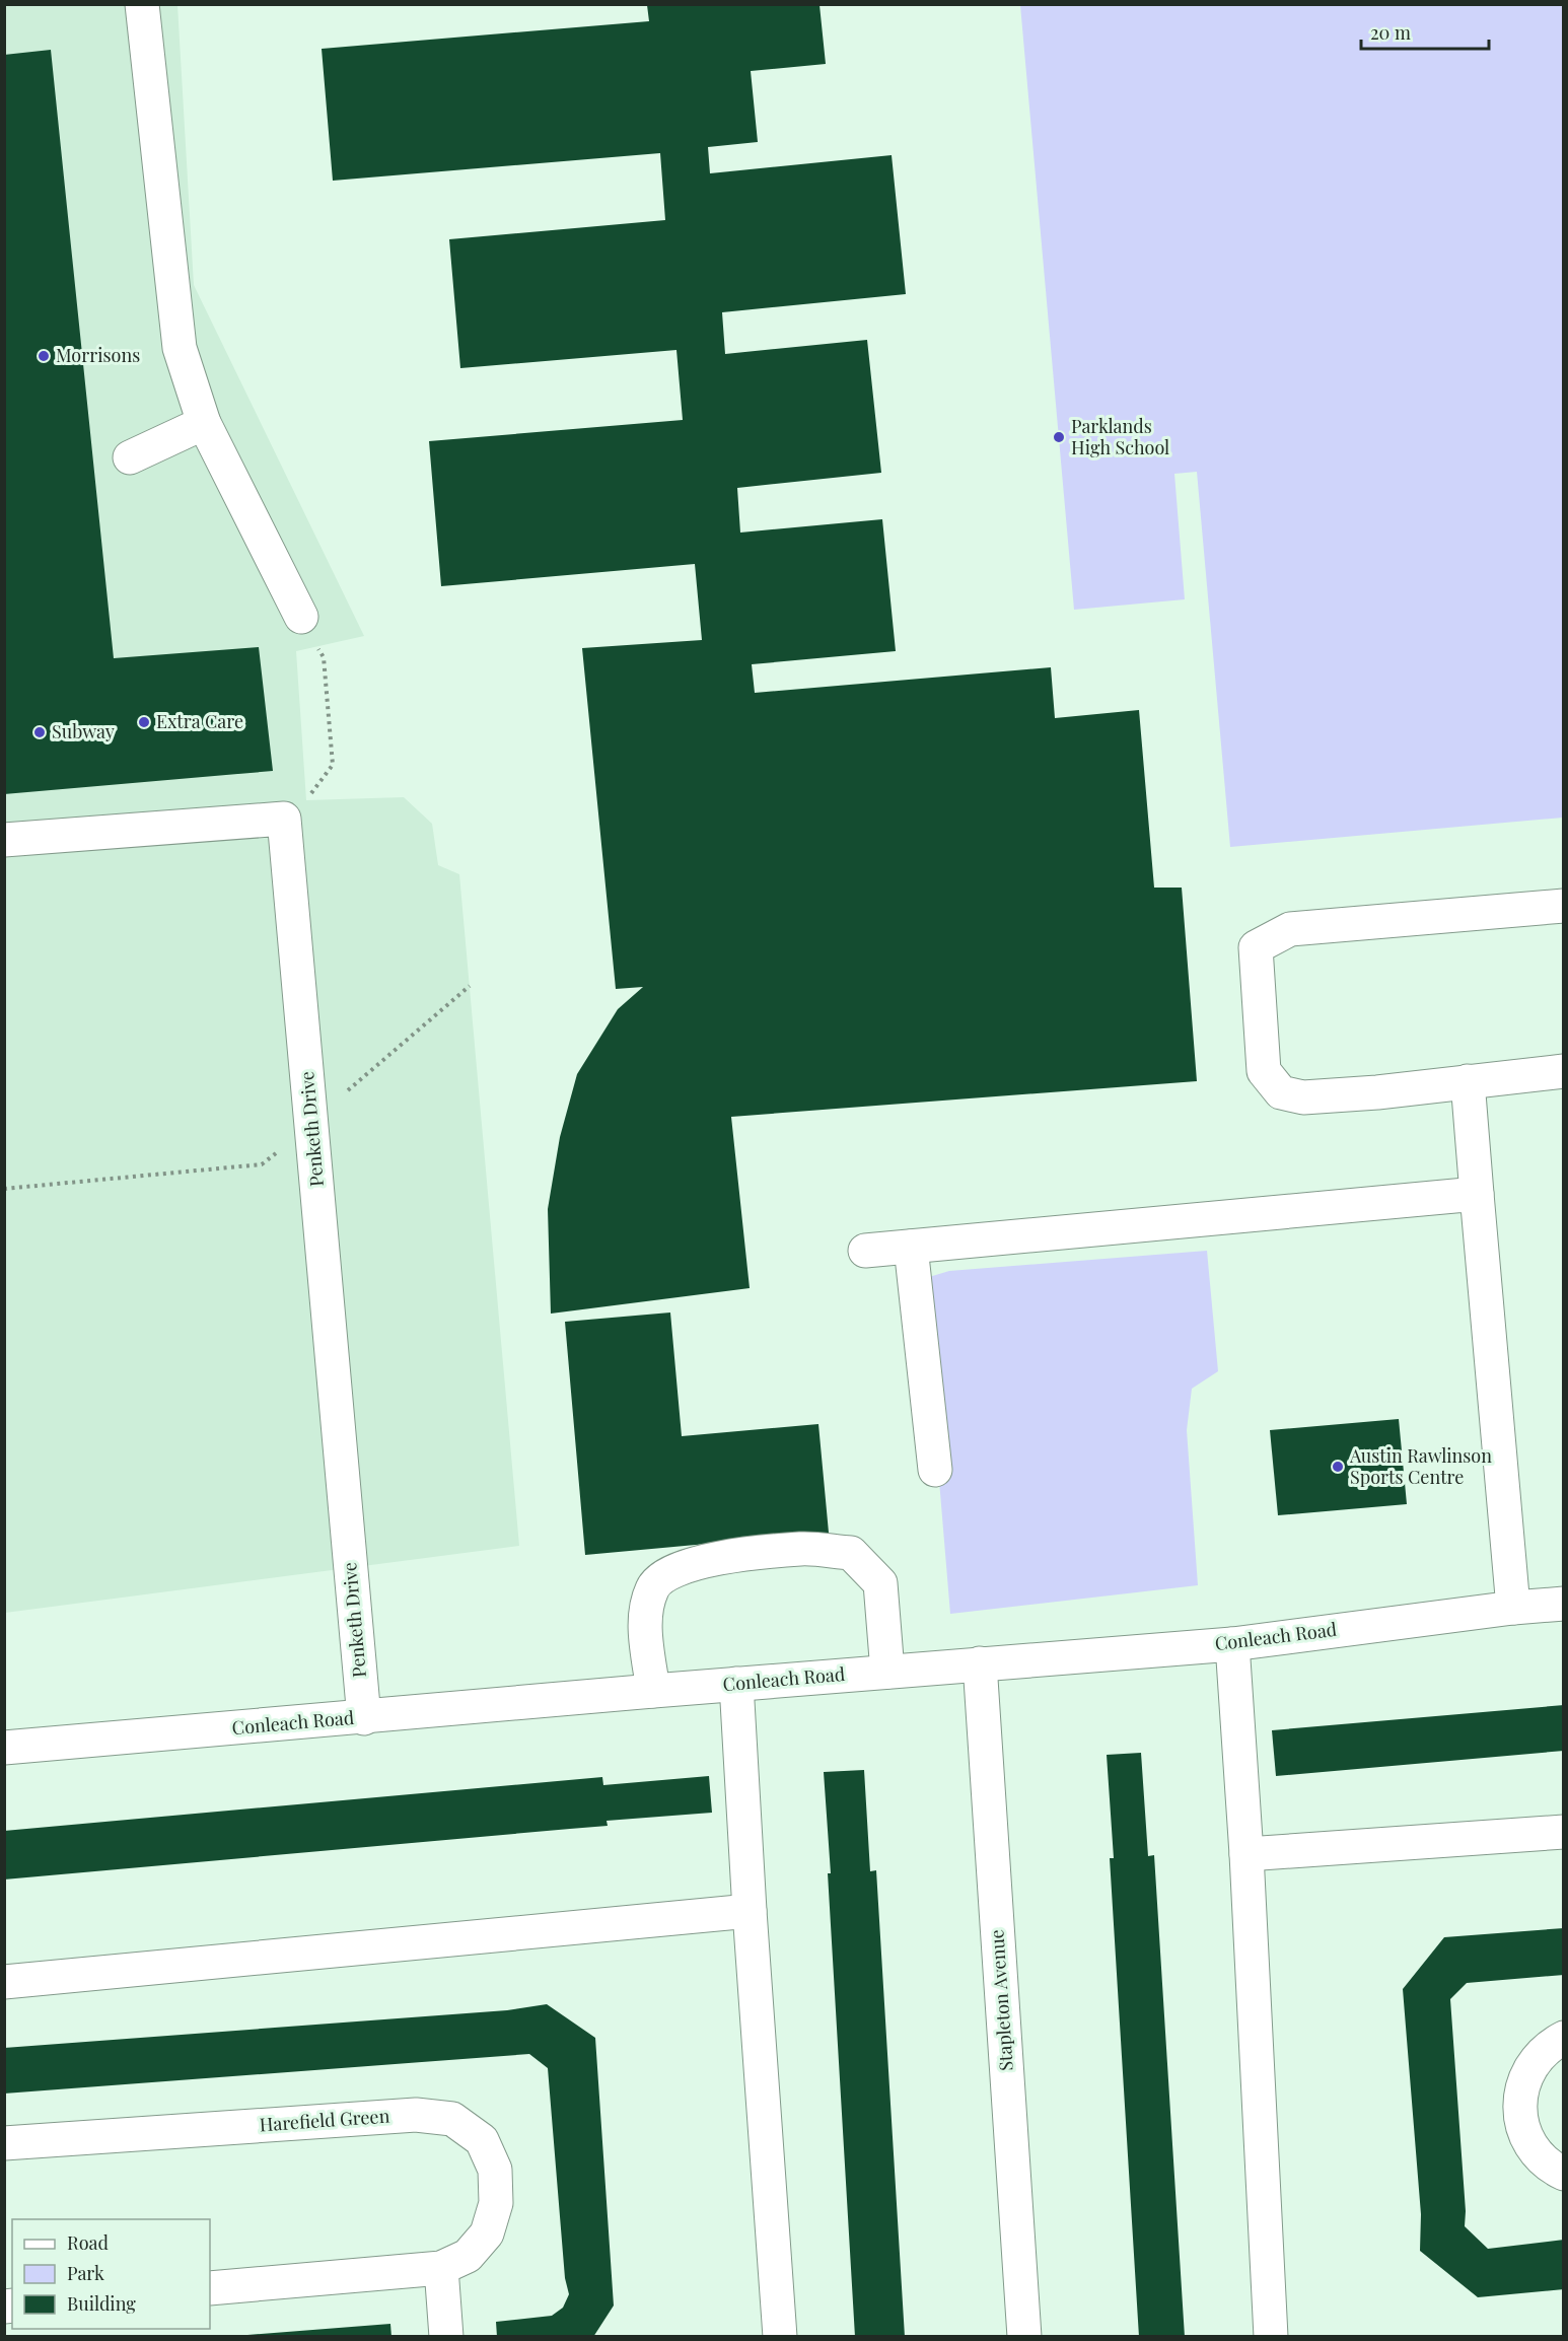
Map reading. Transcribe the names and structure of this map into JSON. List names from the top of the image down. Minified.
{"streets":{"street":["Penketh Drive","Conleach Road","Stapleton Avenue","Harefield Green"]},"crossings":[["Penketh Drive","Conleach Road"],["Conleach Road","Stapleton Avenue"]],"places":["Morrisons","Parklands High School","Extra Care","Subway","Austin Rawlinson Sports Centre"],"legend":["Road","Park","Building"],"scale_bar":"20 m"}
